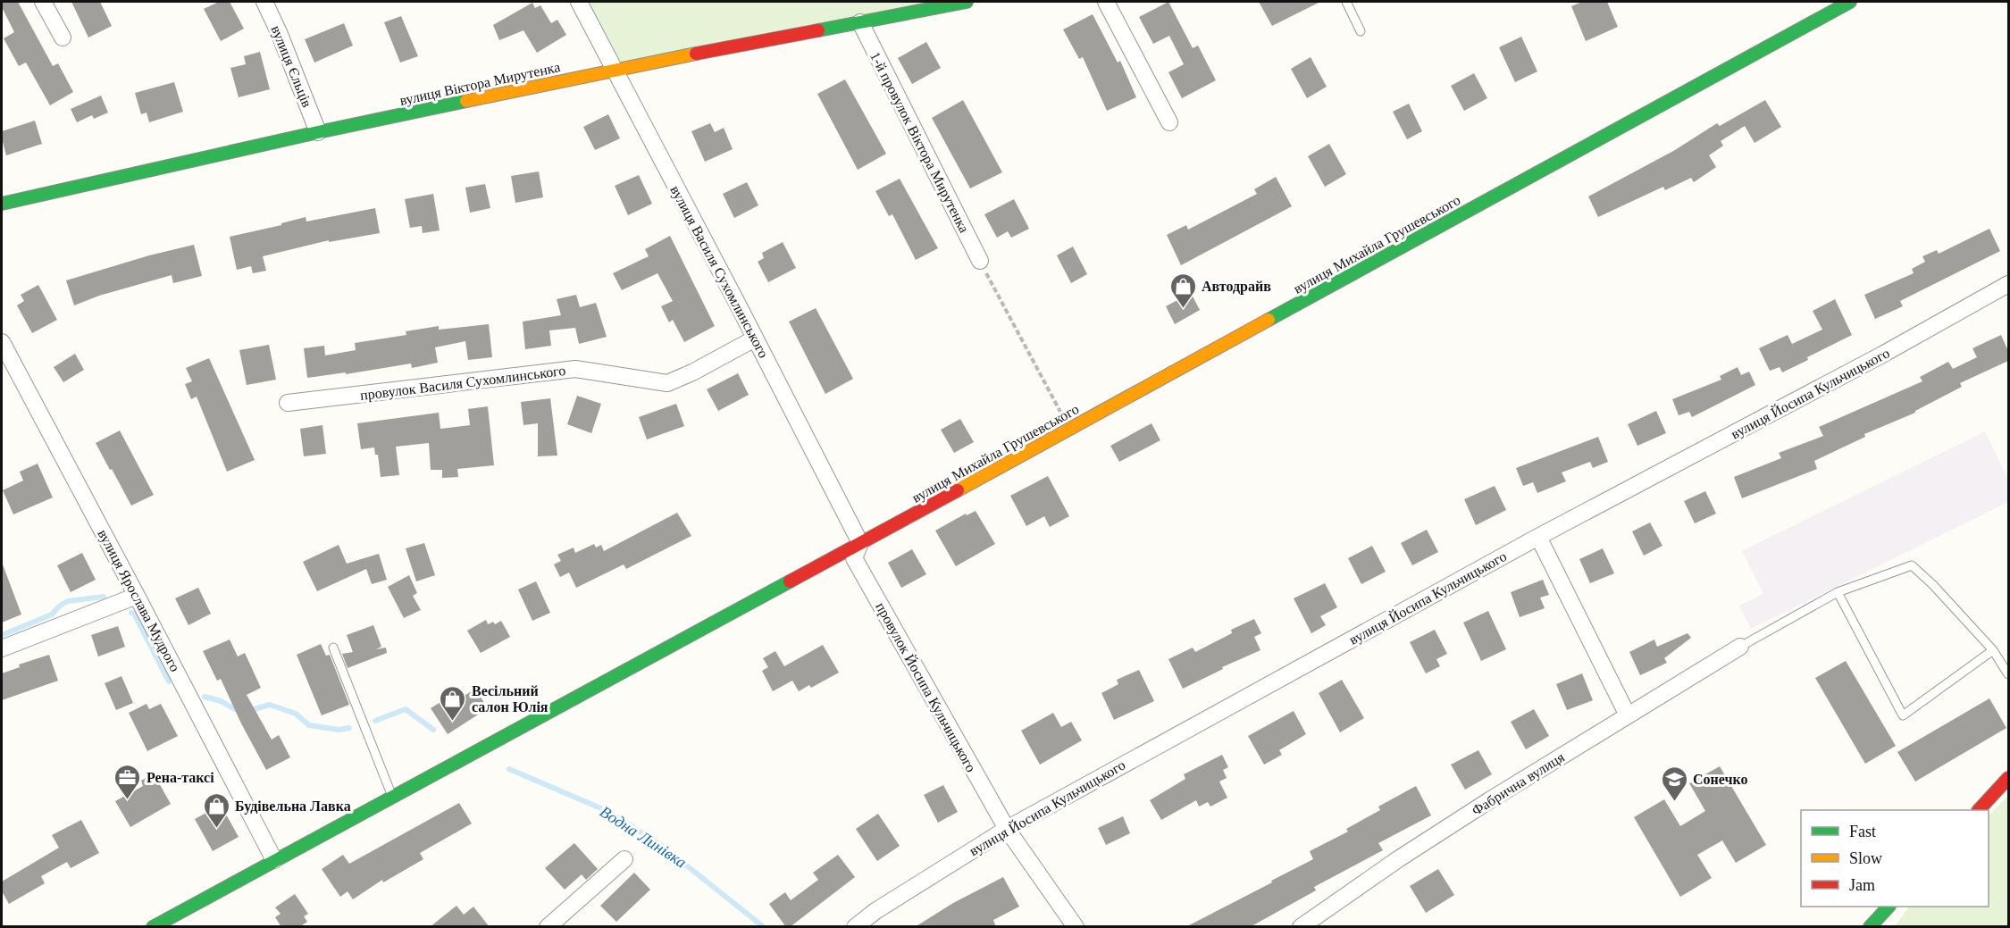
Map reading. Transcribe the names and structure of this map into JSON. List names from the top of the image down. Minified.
{"streets":{"street":["вулиця Єльців","вулиця Віктора Мирутенка","1-й провулок Віктора Мирутенка","вулиця Михайла Грушевського","вулиця Василя Сухомлинського","провулок Василя Сухомлинського","вулиця Йосипа Кульчицького","вулиця Ярослава Мудрого","провулок Йосипа Кульчицького","Фабрична вулиця"]},"crossings":[["вулиця Єльців","вулиця Віктора Мирутенка"],["вулиця Віктора Мирутенка","1-й провулок Віктора Мирутенка"],["вулиця Віктора Мирутенка","вулиця Василя Сухомлинського"],["вулиця Михайла Грушевського","вулиця Василя Сухомлинського"],["вулиця Михайла Грушевського","вулиця Ярослава Мудрого"],["вулиця Михайла Грушевського","провулок Йосипа Кульчицького"],["вулиця Василя Сухомлинського","провулок Василя Сухомлинського"],["вулиця Василя Сухомлинського","провулок Йосипа Кульчицького"],["вулиця Йосипа Кульчицького","провулок Йосипа Кульчицького"]],"water":["Водна Линівка"],"places":{"shop":["Автодрайв","Весільний салон Юлія","Будівельна Лавка"],"office":["Рена-таксі"],"school or university":["Сонечко"]},"legend":["Fast","Slow","Jam"]}
